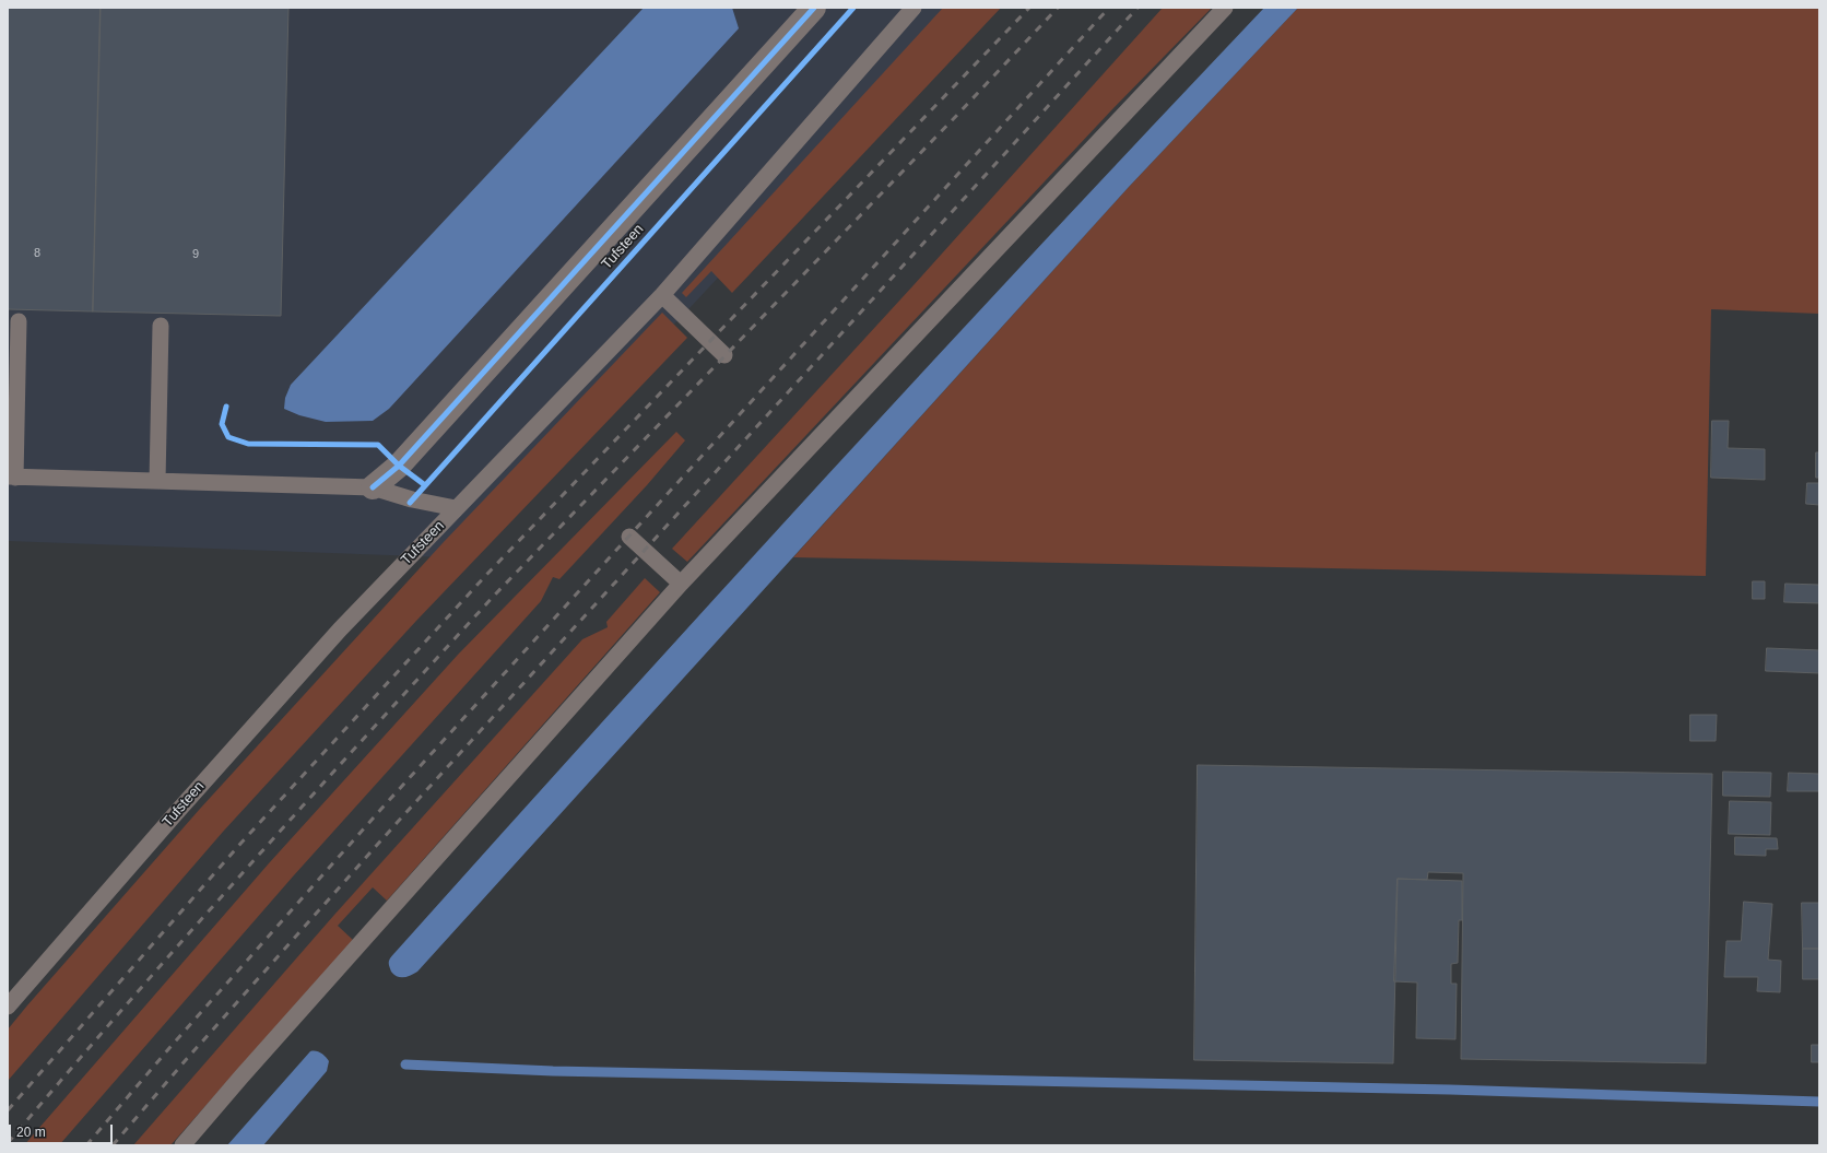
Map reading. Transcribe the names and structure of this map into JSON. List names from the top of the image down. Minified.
{"streets":{"street":["Tufsteen"]},"house_numbers":["8","9"],"scale_bar":"20 m"}
